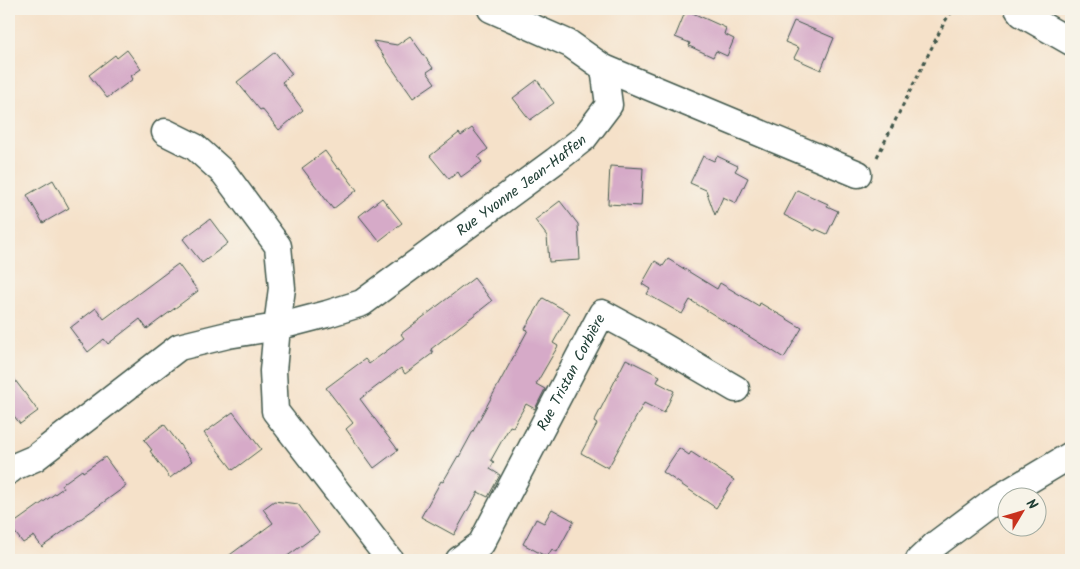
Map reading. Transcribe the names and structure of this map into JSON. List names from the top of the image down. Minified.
{"streets":{"street":["Rue Yvonne Jean-Haffen","Rue Tristan Corbière"]},"north":"top right"}
